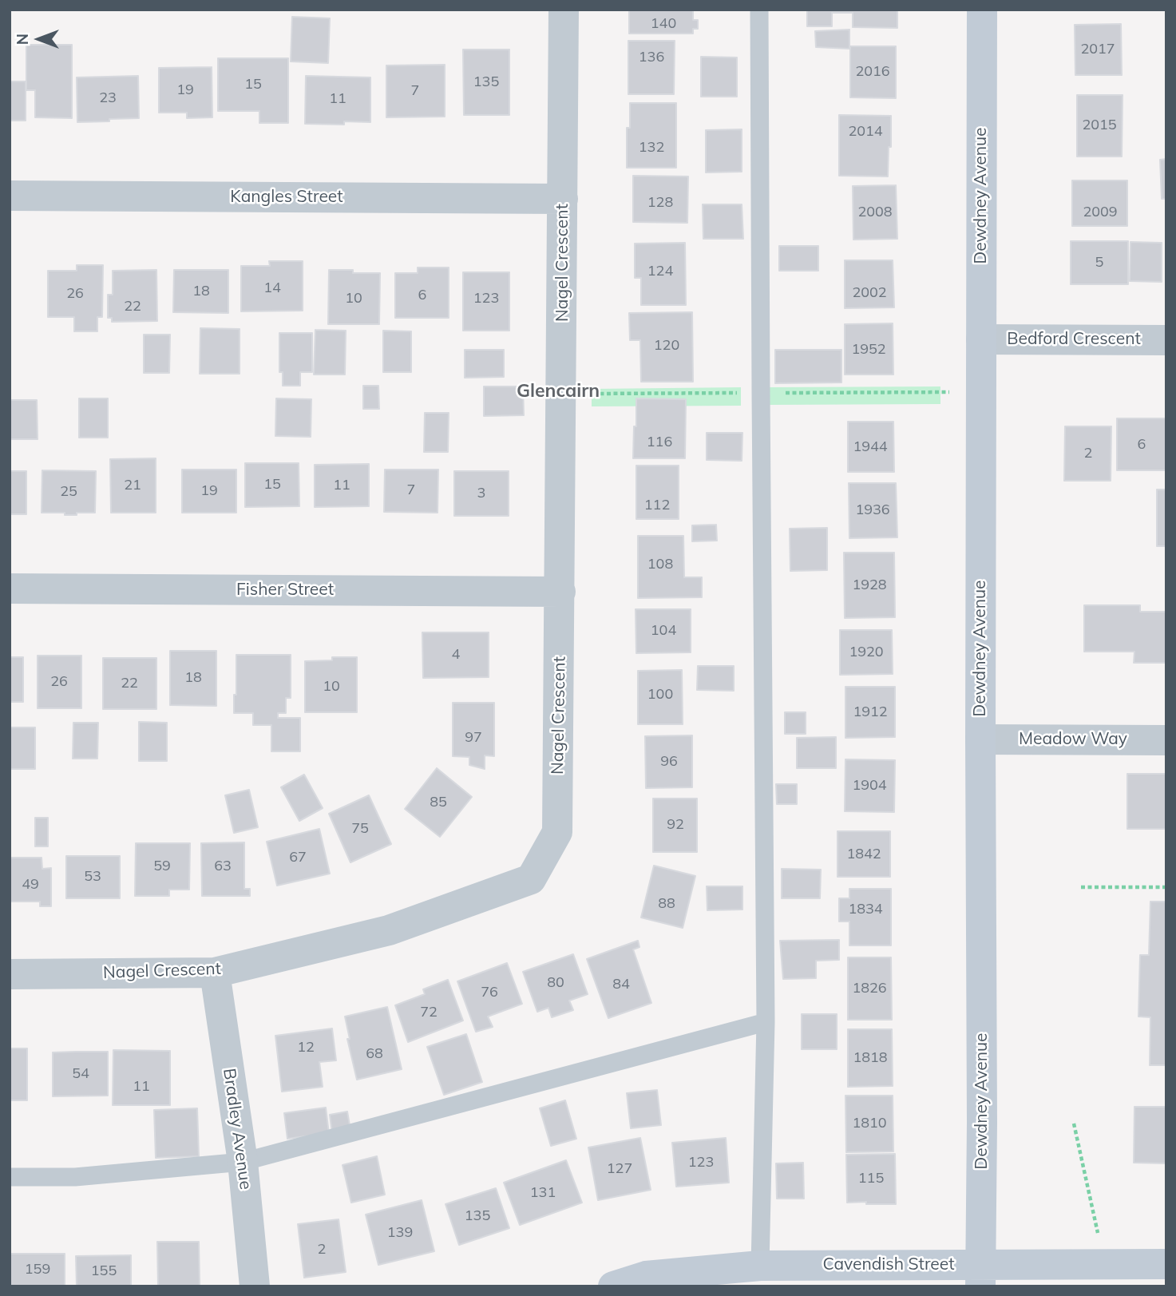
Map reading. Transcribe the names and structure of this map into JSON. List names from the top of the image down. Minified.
{"streets":{"street":["Dewdney Avenue","Kangles Street","Nagel Crescent","Bedford Crescent","Fisher Street","Meadow Way","Bradley Avenue","Cavendish Street"]},"crossings":[["Dewdney Avenue","Bedford Crescent"],["Dewdney Avenue","Meadow Way"],["Dewdney Avenue","Cavendish Street"],["Kangles Street","Nagel Crescent"],["Nagel Crescent","Fisher Street"],["Nagel Crescent","Bradley Avenue"]],"districts":["Glencairn"],"house_numbers":["140","2017","136","2016","135","15","19","7","23","11","2015","2014","132","128","2008","2009","5","124","14","18","2002","26","6","10","123","22","120","1952","116","6","1944","2","15","21","11","7","19","25","3","112","1936","108","1928","104","1920","4","18","26","22","10","100","1912","97","96","1904","85","92","75","1842","67","59","63","53","49","88","1834","80","84","1826","76","72","12","68","1818","54","11","1810","123","127","115","131","135","139","2","159","155"],"north":"left"}
